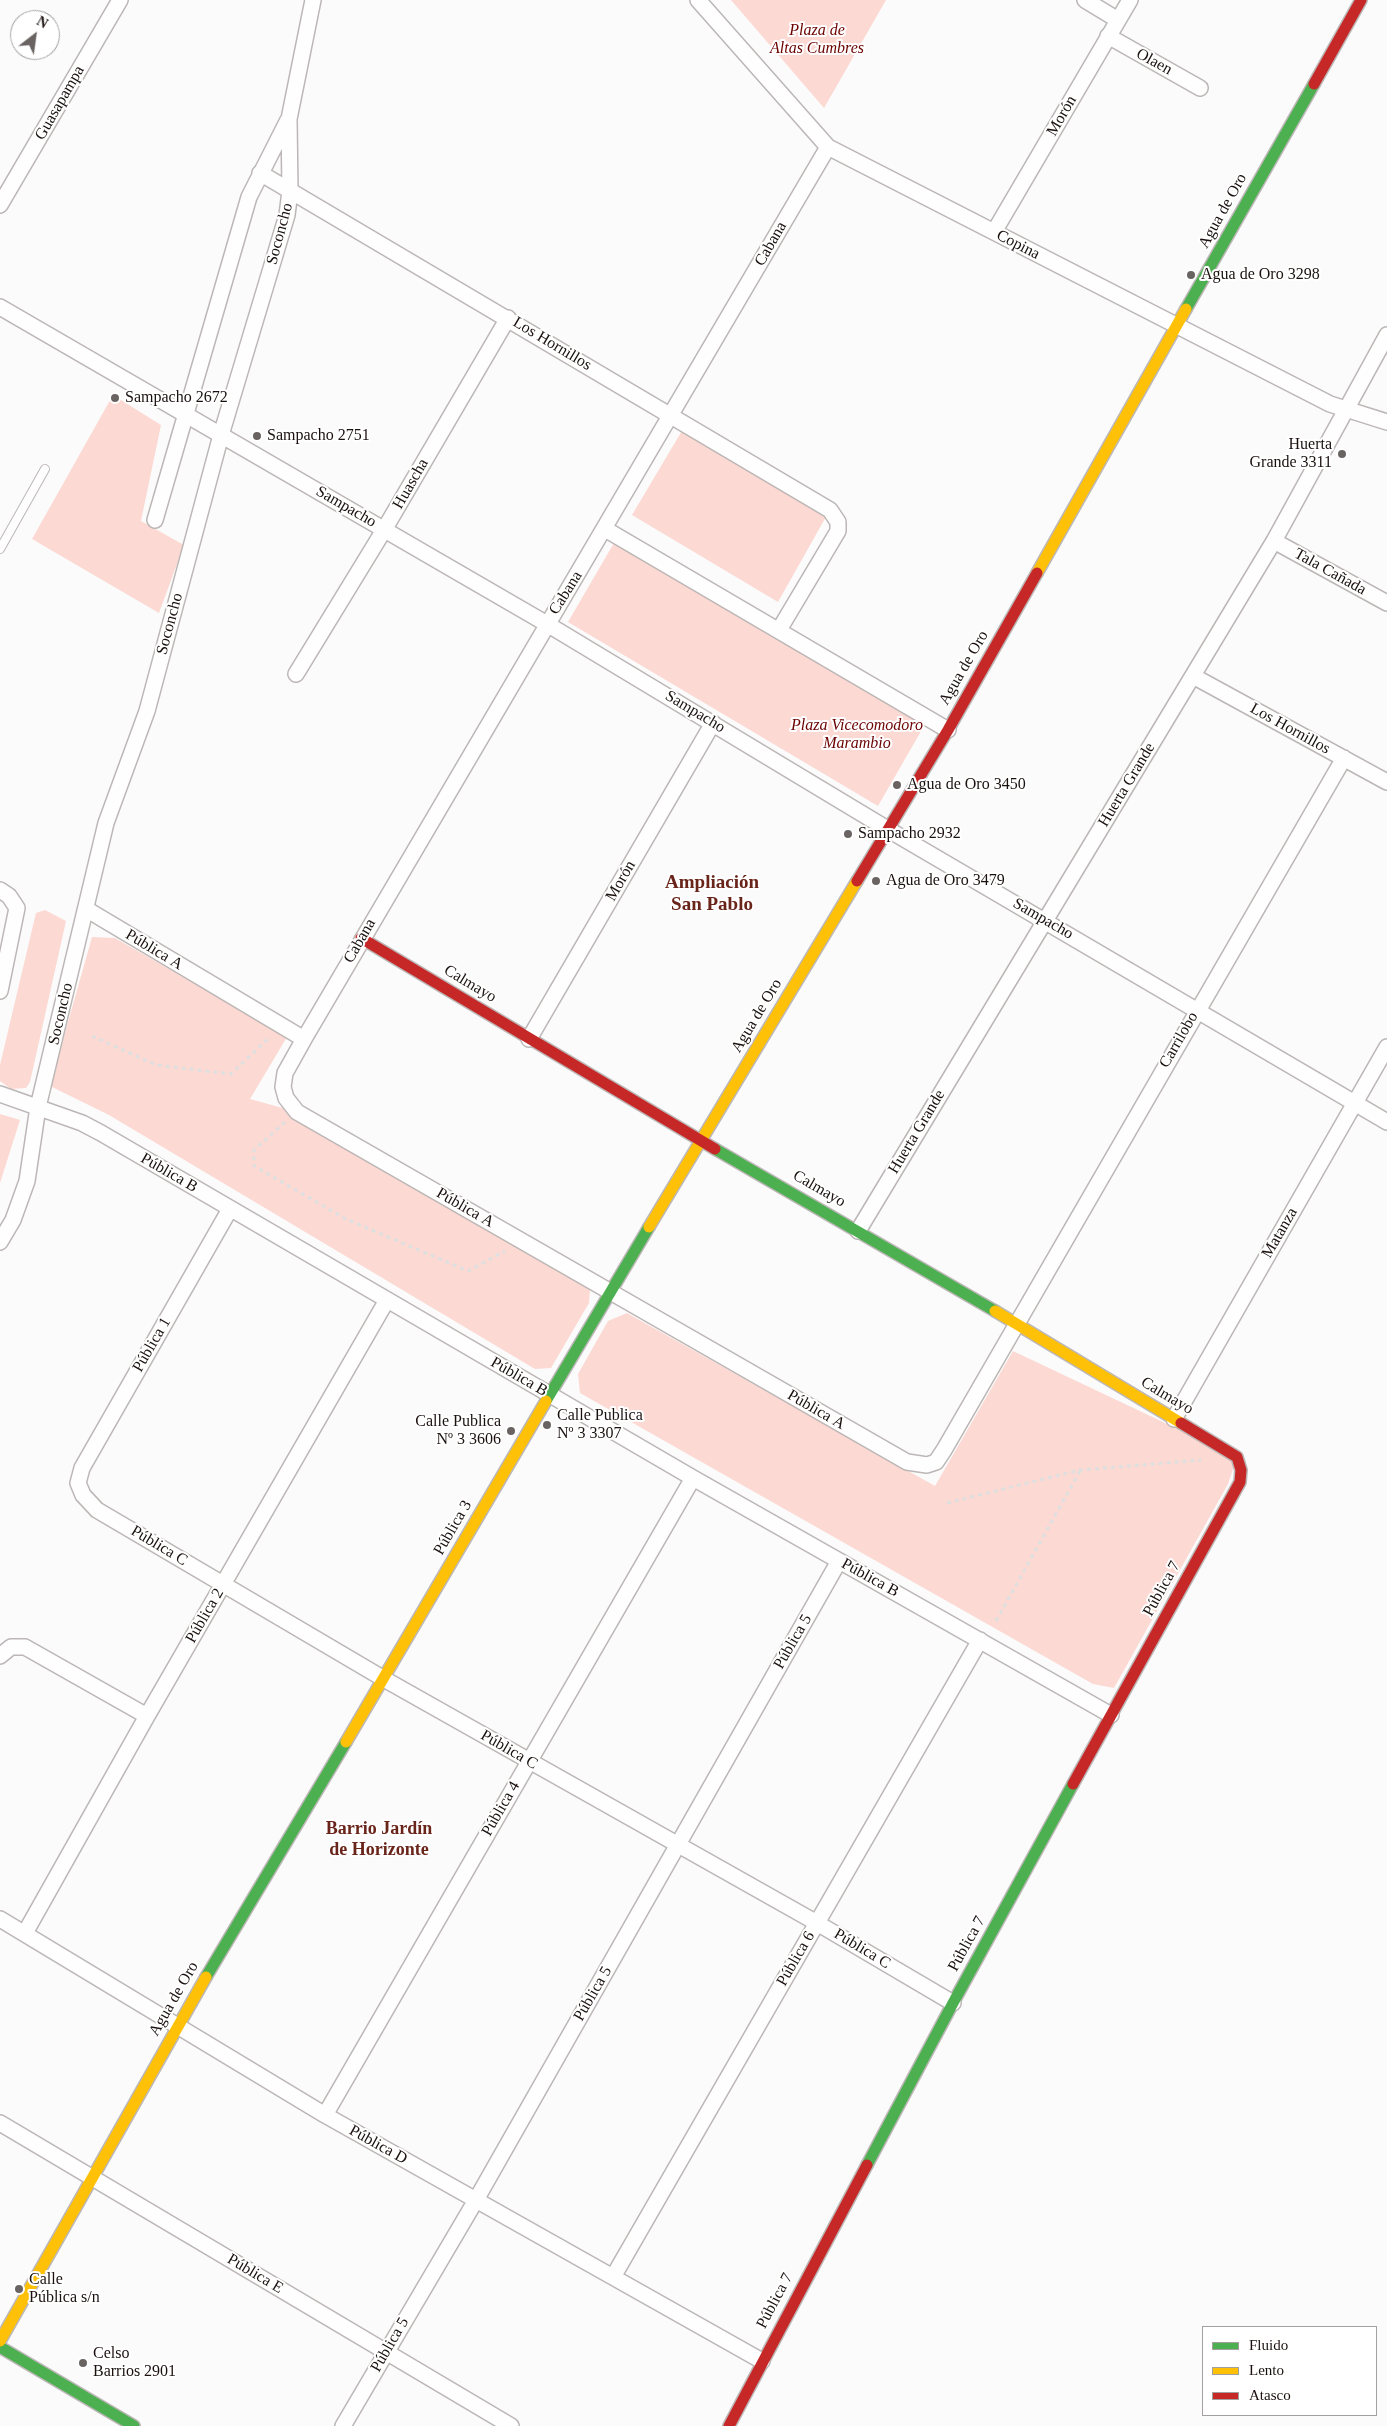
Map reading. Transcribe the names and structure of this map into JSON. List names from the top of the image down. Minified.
{"streets":{"street":["Olaen","Guasapampa","Morón","Agua de Oro","Soconcho","Cabana","Copina","Los Hornillos","Huascha","Sampacho","Tala Cañada","Huerta Grande","Pública A","Calmayo","Carrilobo","Pública B","Matanza","Pública 1","Pública 3","Pública C","Pública 7","Pública 2","Pública 5","Pública 4","Pública 6","Pública D","Pública E"]},"crossings":[["Olaen","Morón"],["Morón","Copina"],["Morón","Sampacho"],["Morón","Calmayo"],["Agua de Oro","Copina"],["Agua de Oro","Sampacho"],["Agua de Oro","Pública A"],["Agua de Oro","Calmayo"],["Agua de Oro","Pública B"],["Agua de Oro","Pública 3"],["Agua de Oro","Pública C"],["Agua de Oro","Pública D"],["Agua de Oro","Pública E"],["Soconcho","Los Hornillos"],["Soconcho","Sampacho"],["Soconcho","Pública A"],["Soconcho","Pública B"],["Cabana","Copina"],["Cabana","Los Hornillos"],["Cabana","Sampacho"],["Cabana","Pública A"],["Cabana","Calmayo"],["Copina","Huerta Grande"],["Los Hornillos","Huascha"],["Los Hornillos","Huerta Grande"],["Los Hornillos","Carrilobo"],["Huascha","Sampacho"],["Sampacho","Huerta Grande"],["Sampacho","Carrilobo"],["Sampacho","Matanza"],["Tala Cañada","Huerta Grande"],["Huerta Grande","Calmayo"],["Pública A","Calmayo"],["Pública A","Carrilobo"],["Calmayo","Carrilobo"],["Calmayo","Matanza"],["Calmayo","Pública 7"],["Pública B","Pública 1"],["Pública B","Pública 3"],["Pública B","Pública 7"],["Pública B","Pública 2"],["Pública B","Pública 5"],["Pública B","Pública 4"],["Pública B","Pública 6"],["Pública 1","Pública C"],["Pública 3","Pública C"],["Pública C","Pública 7"],["Pública C","Pública 2"],["Pública C","Pública 5"],["Pública C","Pública 4"],["Pública C","Pública 6"],["Pública 7","Pública D"],["Pública 2","Pública D"],["Pública 5","Pública D"],["Pública 5","Pública E"],["Pública 4","Pública D"],["Pública 6","Pública D"]],"districts":["Ampliación San Pablo","Barrio Jardín de Horizonte"],"parks":["Plaza de Altas Cumbres","Plaza Vicecomodoro Marambio"],"places":["Agua de Oro 3298","Sampacho 2672","Sampacho 2751","Huerta Grande 3311","Agua de Oro 3450","Sampacho 2932","Agua de Oro 3479","Calle Publica Nº 3 3307","Calle Publica Nº 3 3606","Calle Pública s/n","Celso Barrios 2901"],"legend":["Fluido","Lento","Atasco"],"north":"top right"}
